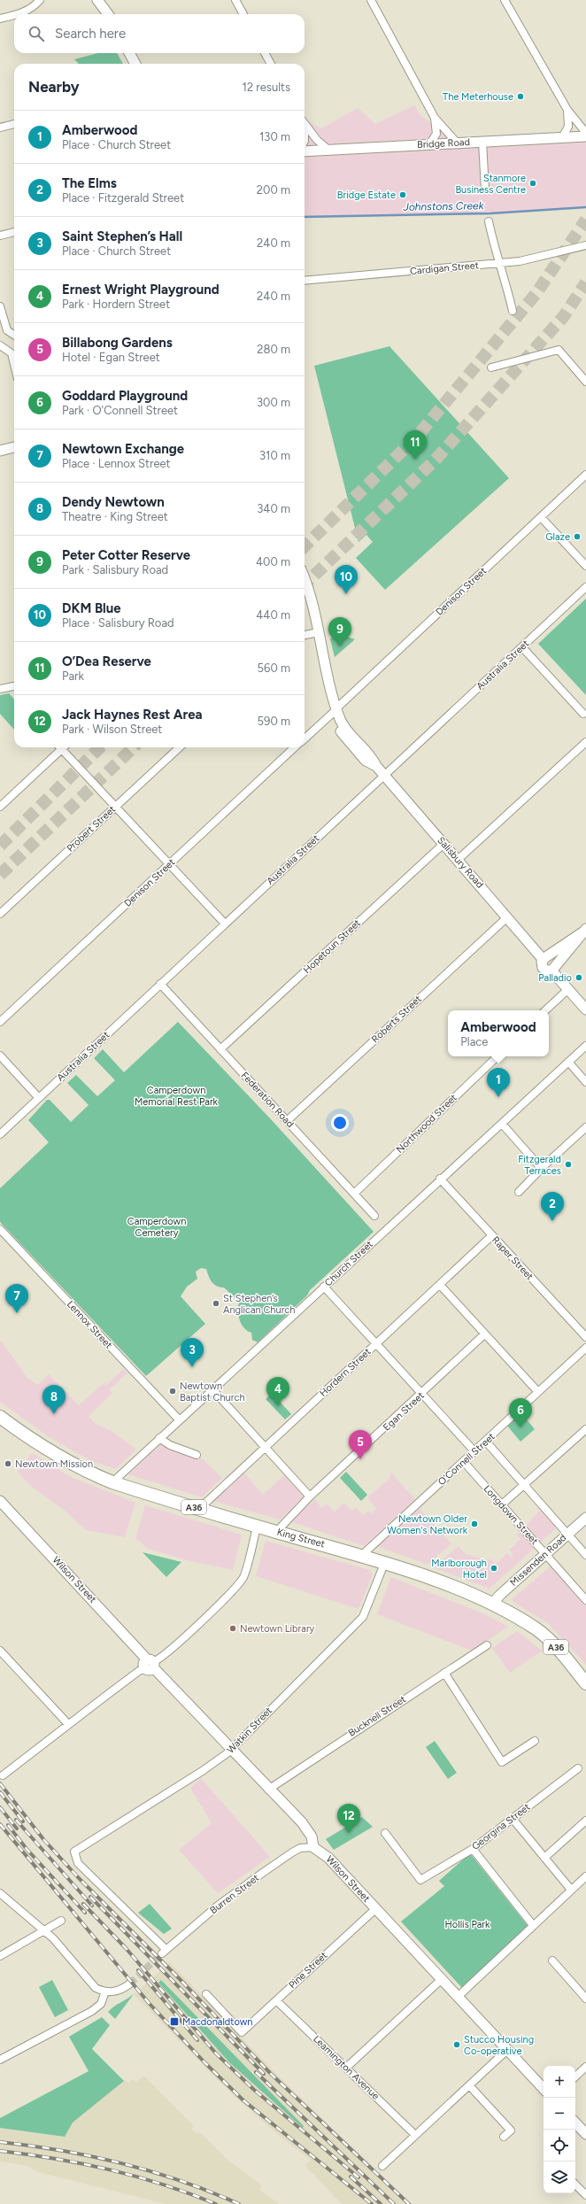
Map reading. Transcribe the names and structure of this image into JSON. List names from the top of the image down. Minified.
{"streets":{"highway":["A36","King Street"],"main road":["Bridge Road","Salisbury Road","Missenden Road","Wilson Street"],"street":["Cardigan Street","Denison Street","Australia Street","Probert Street","Hopetoun Street","Roberts Street","Federation Road","Northwood Street","Raper Street","Church Street","Lennox Street","Hordern Street","Egan Street","O'Connell Street","Longdown Street","Bucknell Street","Watkin Street","Georgina Street","Burren Street","Pine Street","Leamington Avenue"]},"crossings":[["Denison Street","Salisbury Road"],["Australia Street","Salisbury Road"],["Australia Street","Federation Road"],["Salisbury Road","Hopetoun Street"],["Salisbury Road","Roberts Street"],["Hopetoun Street","Federation Road"],["Roberts Street","Federation Road"],["Federation Road","Northwood Street"],["Raper Street","Church Street"],["Raper Street","Hordern Street"],["Church Street","Lennox Street"],["Church Street","King Street"],["Hordern Street","King Street"],["Egan Street","King Street"],["O'Connell Street","Longdown Street"],["O'Connell Street","King Street"],["Longdown Street","Missenden Road"],["King Street","Missenden Road"],["King Street","Watkin Street"],["Wilson Street","Bucknell Street"],["Wilson Street","Watkin Street"],["Wilson Street","Burren Street"],["Wilson Street","Pine Street"],["Watkin Street","Burren Street"],["Pine Street","Leamington Avenue"]],"water":["Johnstons Creek"],"parks":["Camperdown Memorial Rest Park","Camperdown Cemetery","Hollis Park"],"places":{"other":["The Meterhouse","Stanmore Business Centre","Bridge Estate","Glaze","Palladio","Fitzgerald Terraces","St Stephen’s Anglican Church","Newtown Baptist Church","Newtown Mission","Newtown Older Women's Network","Marlborough Hotel","Newtown Library","Stucco Housing Co-operative"],"transit":["Macdonaldtown"]},"page":{"search":"Search here","heading":["Nearby","12 results"],"list":[{"mark":"1","name":"Amberwood","note":"Place · Church Street","value":"130 m"},{"mark":"2","name":"The Elms","note":"Place · Fitzgerald Street","value":"200 m"},{"mark":"3","name":"Saint Stephen’s Hall","note":"Place · Church Street","value":"240 m"},{"mark":"4","name":"Ernest Wright Playground","note":"Park · Hordern Street","value":"240 m"},{"mark":"5","name":"Billabong Gardens","note":"Hotel · Egan Street","value":"280 m"},{"mark":"6","name":"Goddard Playground","note":"Park · O'Connell Street","value":"300 m"},{"mark":"7","name":"Newtown Exchange","note":"Place · Lennox Street","value":"310 m"},{"mark":"8","name":"Dendy Newtown","note":"Theatre · King Street","value":"340 m"},{"mark":"9","name":"Peter Cotter Reserve","note":"Park · Salisbury Road","value":"400 m"},{"mark":"10","name":"DKM Blue","note":"Place · Salisbury Road","value":"440 m"},{"mark":"11","name":"O’Dea Reserve","note":"Park","value":"560 m"},{"mark":"12","name":"Jack Haynes Rest Area","note":"Park · Wilson Street","value":"590 m"}],"pins":["11","10","9","1","2","7","3","4","8","6","5","12"],"popup":["Amberwood","Place"],"map_buttons":["+","−"]}}
